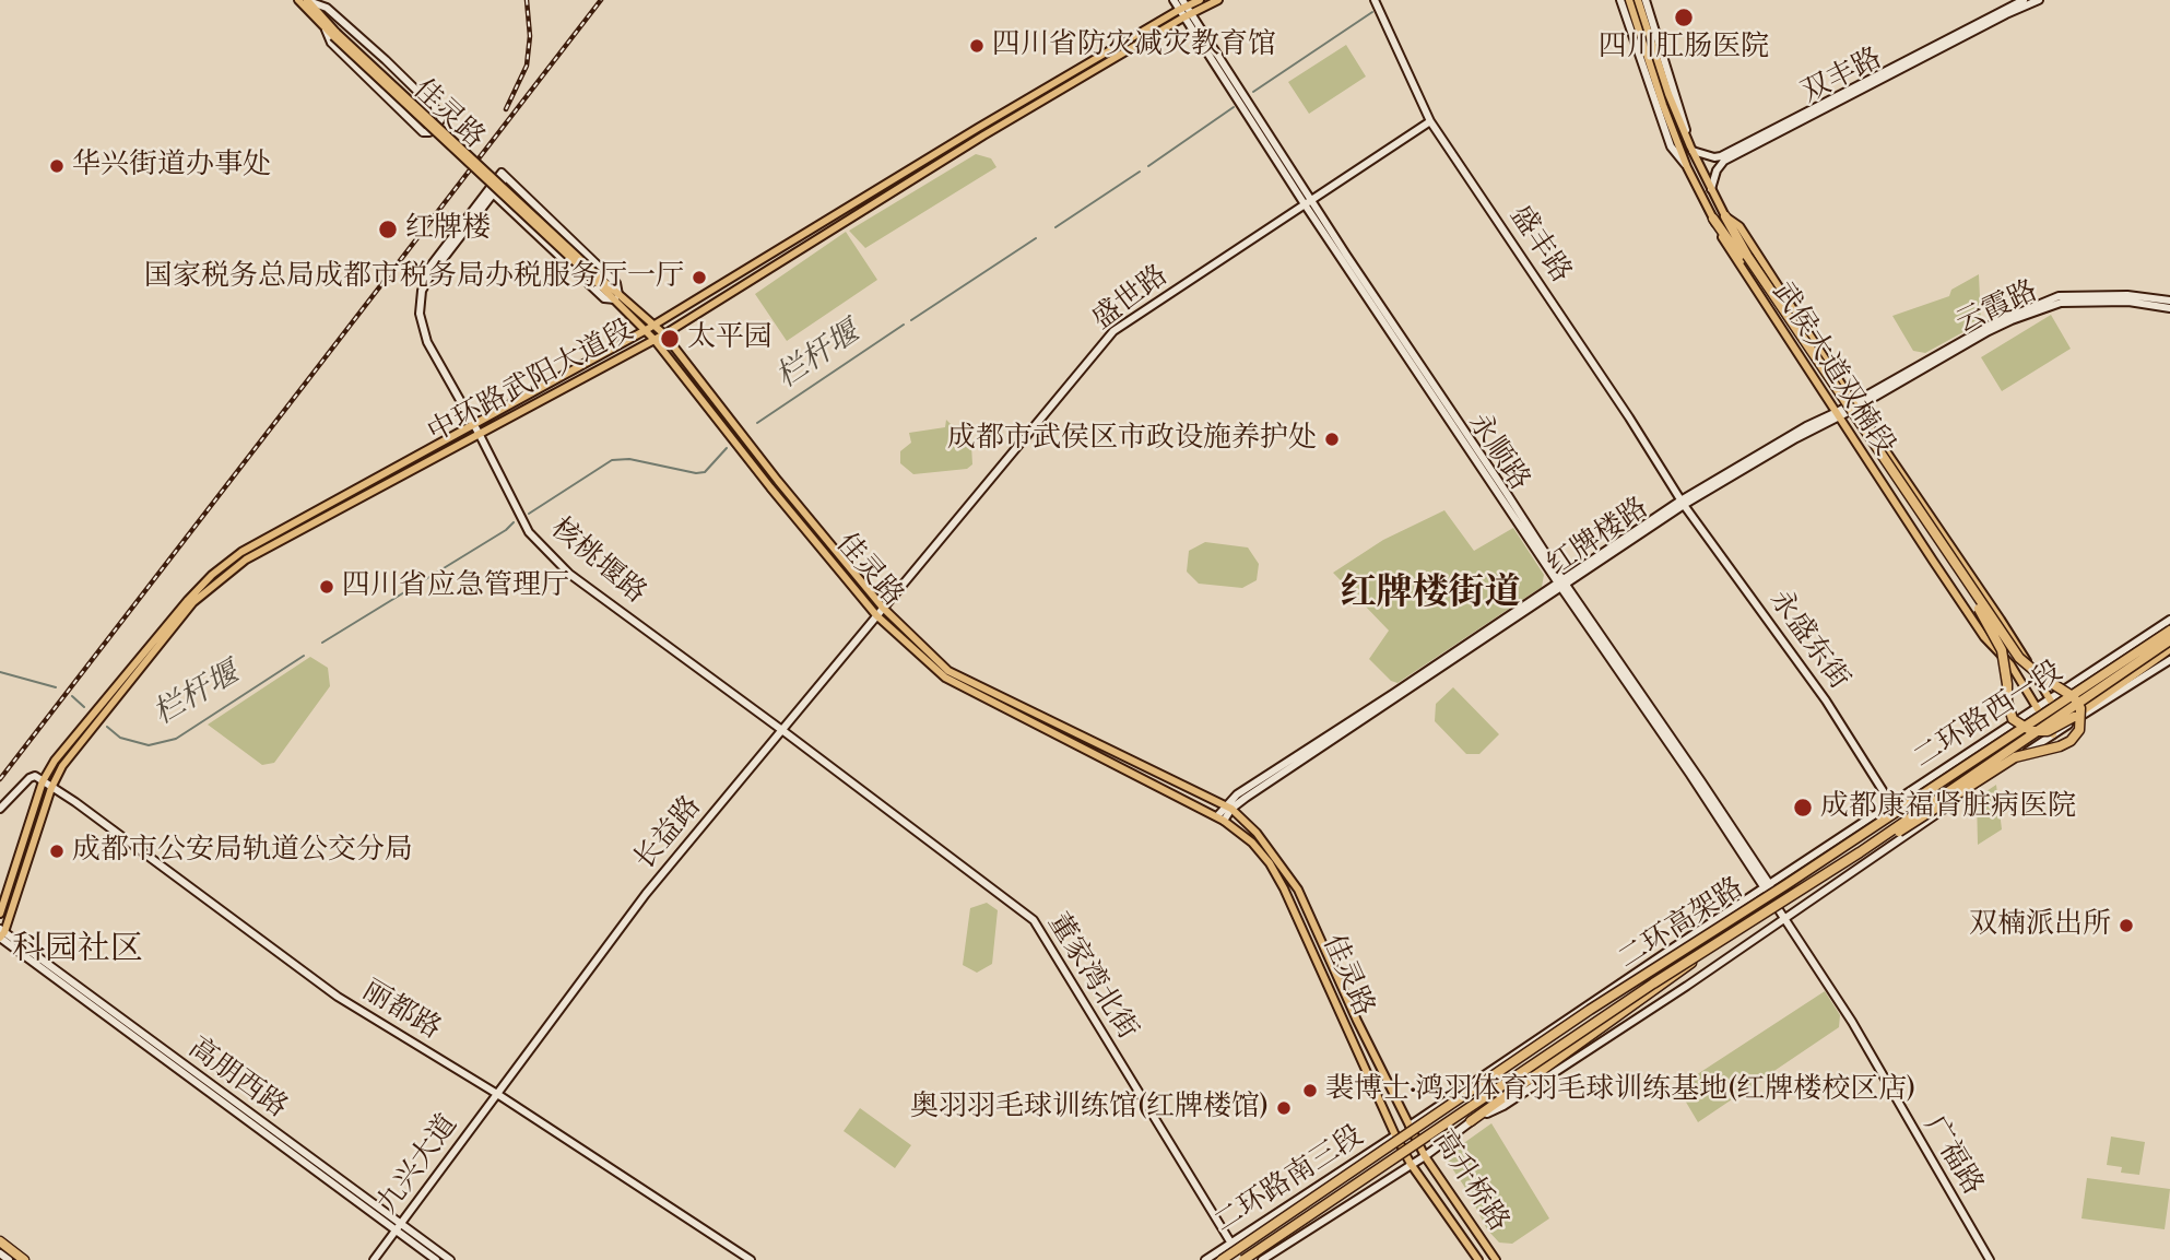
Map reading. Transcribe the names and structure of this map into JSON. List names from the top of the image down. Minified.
{"streets":{"highway":["二环高架路"],"main road":["佳灵路","武侯大道双楠段","中环路武阳大道段","高升桥路"],"street":["双丰路","盛丰路","盛世路","云霞路","永顺路","红牌楼路","核桃堰路","永盛东街","二环路西一段","长益路","董家湾北街","丽都路","高朋西路","广福路","九兴大道","二环路南三段"]},"crossings":[["双丰路","武侯大道双楠段"],["佳灵路","盛世路"],["佳灵路","中环路武阳大道段"],["佳灵路","红牌楼路"],["佳灵路","二环路西一段"],["佳灵路","长益路"],["佳灵路","二环路南三段"],["佳灵路","高升桥路"],["盛丰路","盛世路"],["盛丰路","红牌楼路"],["盛丰路","永盛东街"],["盛世路","永顺路"],["盛世路","长益路"],["云霞路","武侯大道双楠段"],["云霞路","红牌楼路"],["武侯大道双楠段","红牌楼路"],["武侯大道双楠段","二环路西一段"],["中环路武阳大道段","永顺路"],["中环路武阳大道段","核桃堰路"],["中环路武阳大道段","丽都路"],["中环路武阳大道段","高朋西路"],["永顺路","红牌楼路"],["永顺路","二环路西一段"],["永顺路","广福路"],["红牌楼路","永盛东街"],["核桃堰路","长益路"],["核桃堰路","董家湾北街"],["永盛东街","二环路西一段"],["二环路西一段","广福路"],["二环路西一段","二环路南三段"],["二环路西一段","高升桥路"],["长益路","董家湾北街"],["长益路","丽都路"],["长益路","九兴大道"],["董家湾北街","二环路南三段"],["丽都路","九兴大道"],["高朋西路","九兴大道"],["二环路南三段","高升桥路"]],"districts":["红牌楼街道","科园社区"],"water":["栏杆堰"],"places":["四川肛肠医院","四川省防灾减灾教育馆","华兴街道办事处","红牌楼","国家税务总局成都市税务局办税服务厅一厅","太平园","成都市武侯区市政设施养护处","四川省应急管理厅","成都康福肾脏病医院","成都市公安局轨道公交分局","双楠派出所","裴博士·鸿羽体育羽毛球训练基地(红牌楼校区店)","奥羽羽毛球训练馆(红牌楼馆)"]}
